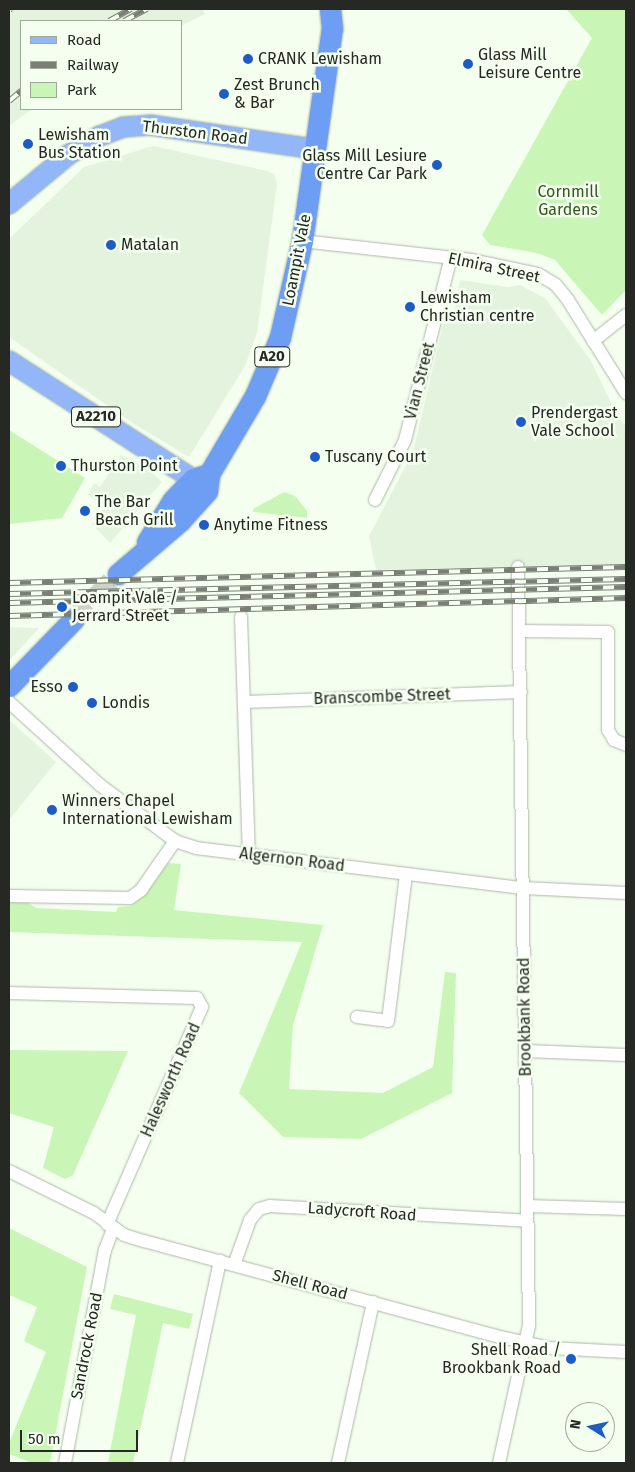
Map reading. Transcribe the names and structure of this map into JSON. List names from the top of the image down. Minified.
{"streets":{"highway":["Loampit Vale","A20"],"main road":["Thurston Road","A2210"],"street":["Elmira Street","Vian Street","Branscombe Street","Algernon Road","Brookbank Road","Halesworth Road","Ladycroft Road","Shell Road","Sandrock Road"]},"crossings":[["Thurston Road","Loampit Vale"],["Loampit Vale","Elmira Street"],["Loampit Vale","A2210"],["Elmira Street","Vian Street"],["Branscombe Street","Brookbank Road"],["Algernon Road","Brookbank Road"],["Brookbank Road","Ladycroft Road"],["Brookbank Road","Shell Road"],["Halesworth Road","Shell Road"],["Halesworth Road","Sandrock Road"],["Ladycroft Road","Shell Road"],["Shell Road","Sandrock Road"]],"parks":["Cornmill Gardens"],"places":["CRANK Lewisham","Glass Mill Leisure Centre","Zest Brunch & Bar","Lewisham Bus Station","Glass Mill Lesiure Centre Car Park","Matalan","Lewisham Christian centre","Prendergast Vale School","Tuscany Court","Thurston Point","The Bar Beach Grill","Anytime Fitness","Loampit Vale / Jerrard Street","Esso","Londis","Winners Chapel International Lewisham","Shell Road / Brookbank Road"],"legend":["Road","Railway","Park"],"scale_bar":"50 m","north":"left"}
